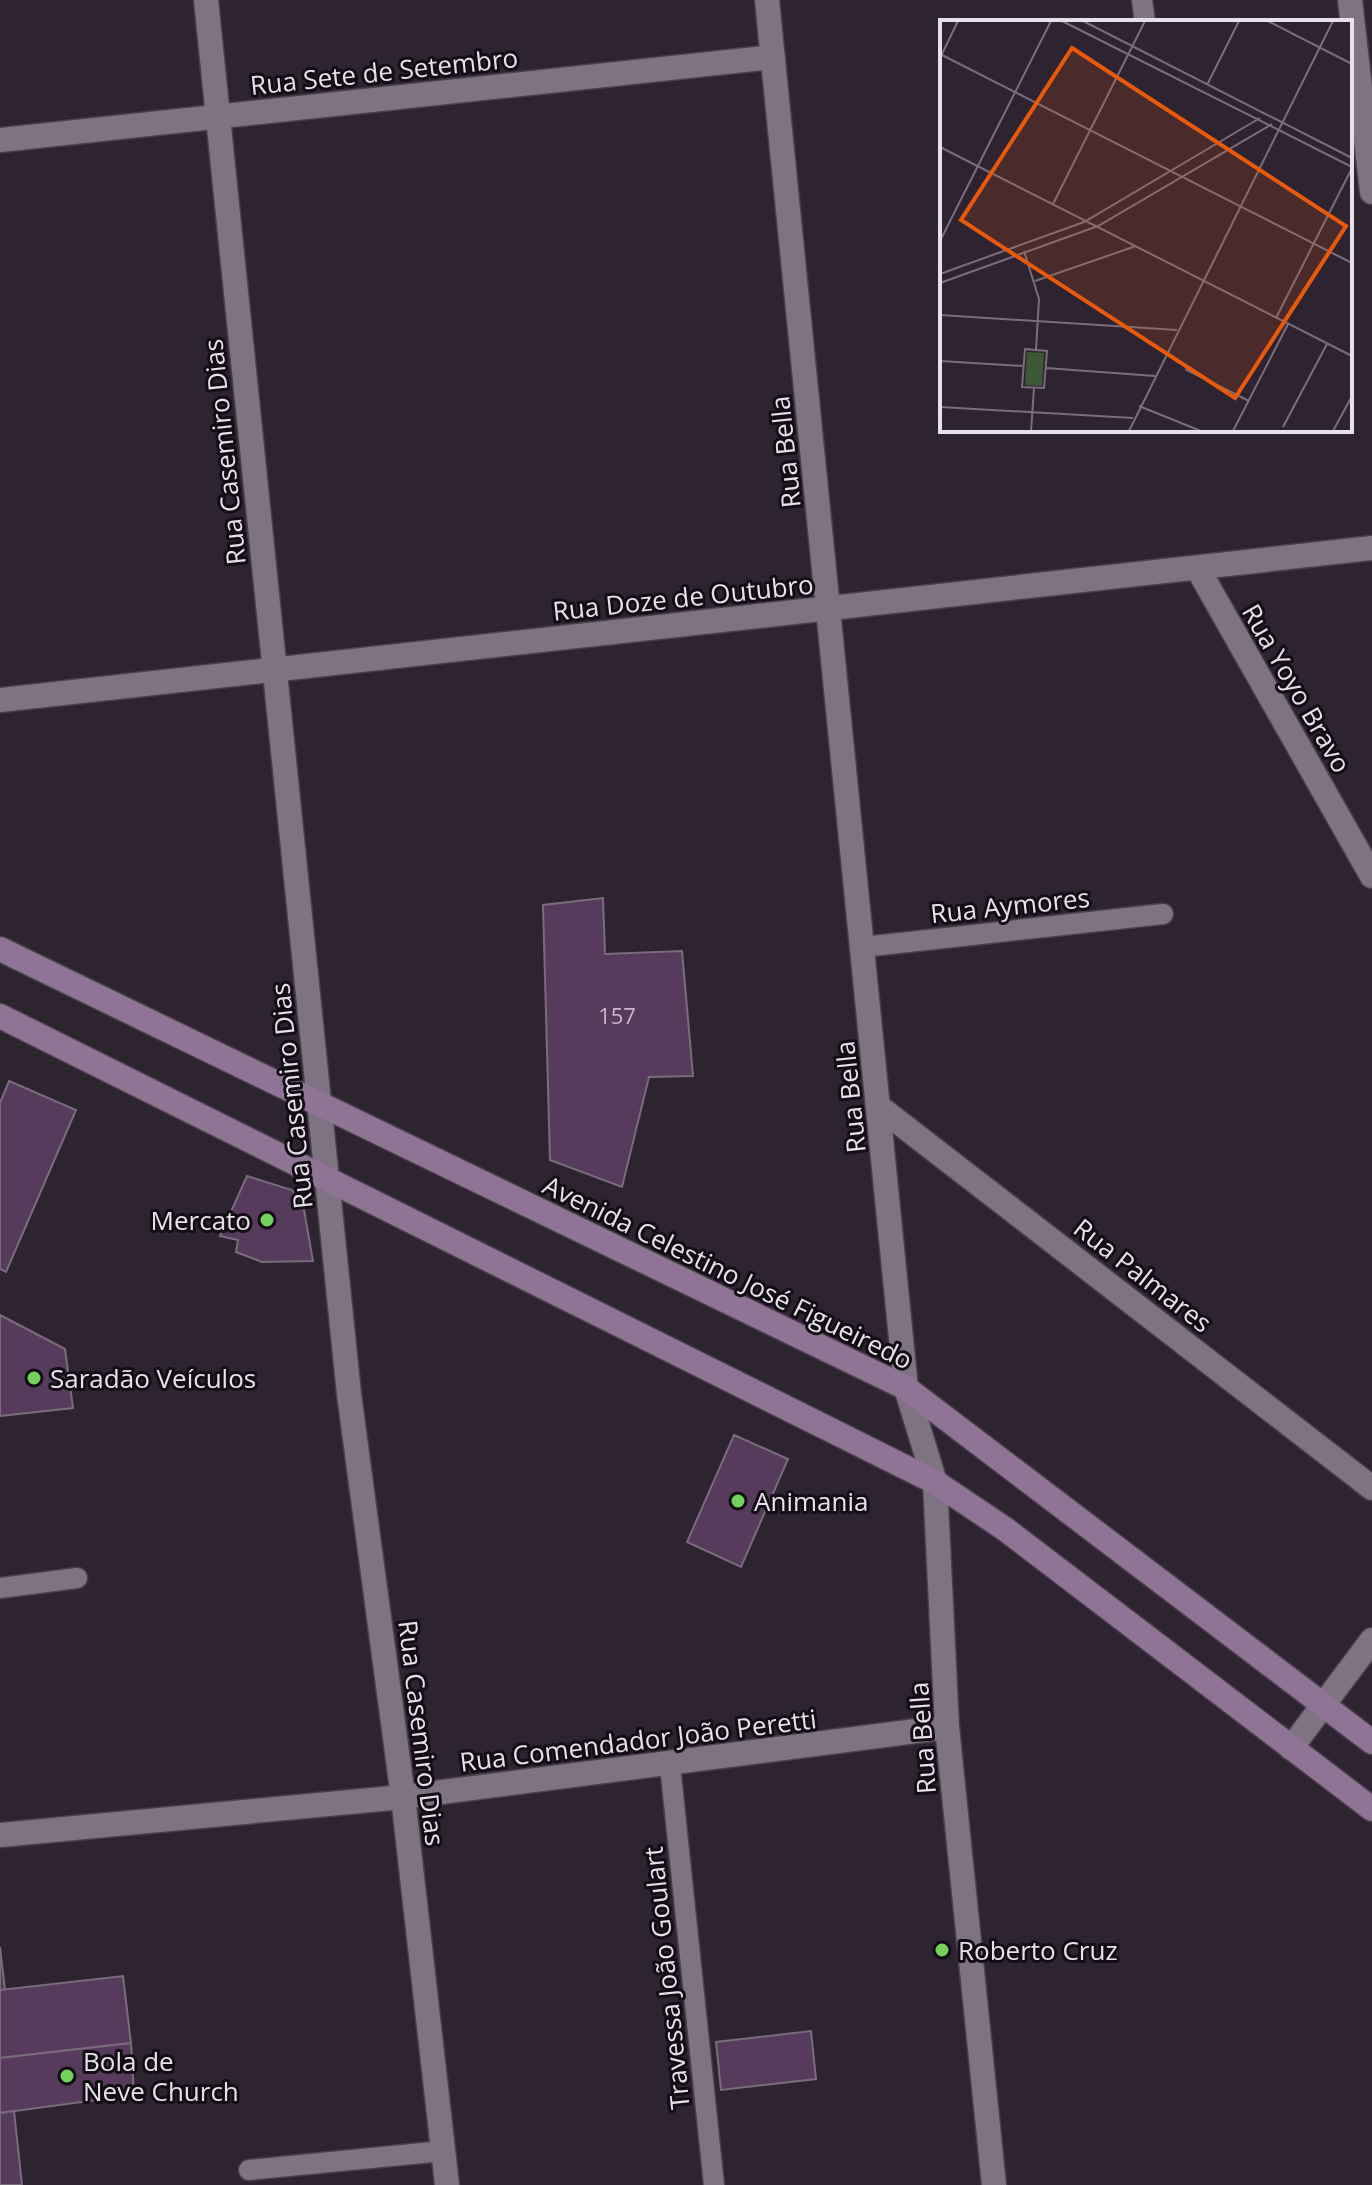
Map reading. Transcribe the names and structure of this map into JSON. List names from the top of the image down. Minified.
{"streets":{"street":["Rua Sete de Setembro","Rua Casemiro Dias","Rua Bella","Rua Doze de Outubro","Rua Yoyo Bravo","Avenida Celestino José Figueiredo","Rua Palmares","Rua Comendador João Peretti"],"lane":["Rua Aymores","Travessa João Goulart"]},"crossings":[["Rua Sete de Setembro","Rua Casemiro Dias"],["Rua Sete de Setembro","Rua Bella"],["Rua Casemiro Dias","Rua Doze de Outubro"],["Rua Casemiro Dias","Avenida Celestino José Figueiredo"],["Rua Casemiro Dias","Rua Comendador João Peretti"],["Rua Bella","Rua Doze de Outubro"],["Rua Bella","Rua Aymores"],["Rua Bella","Avenida Celestino José Figueiredo"],["Rua Bella","Rua Palmares"],["Rua Bella","Rua Comendador João Peretti"],["Rua Doze de Outubro","Rua Yoyo Bravo"],["Rua Comendador João Peretti","Travessa João Goulart"]],"places":["Mercato","Saradão Veículos","Animania","Roberto Cruz","Bola de Neve Church"],"house_numbers":["157"]}
